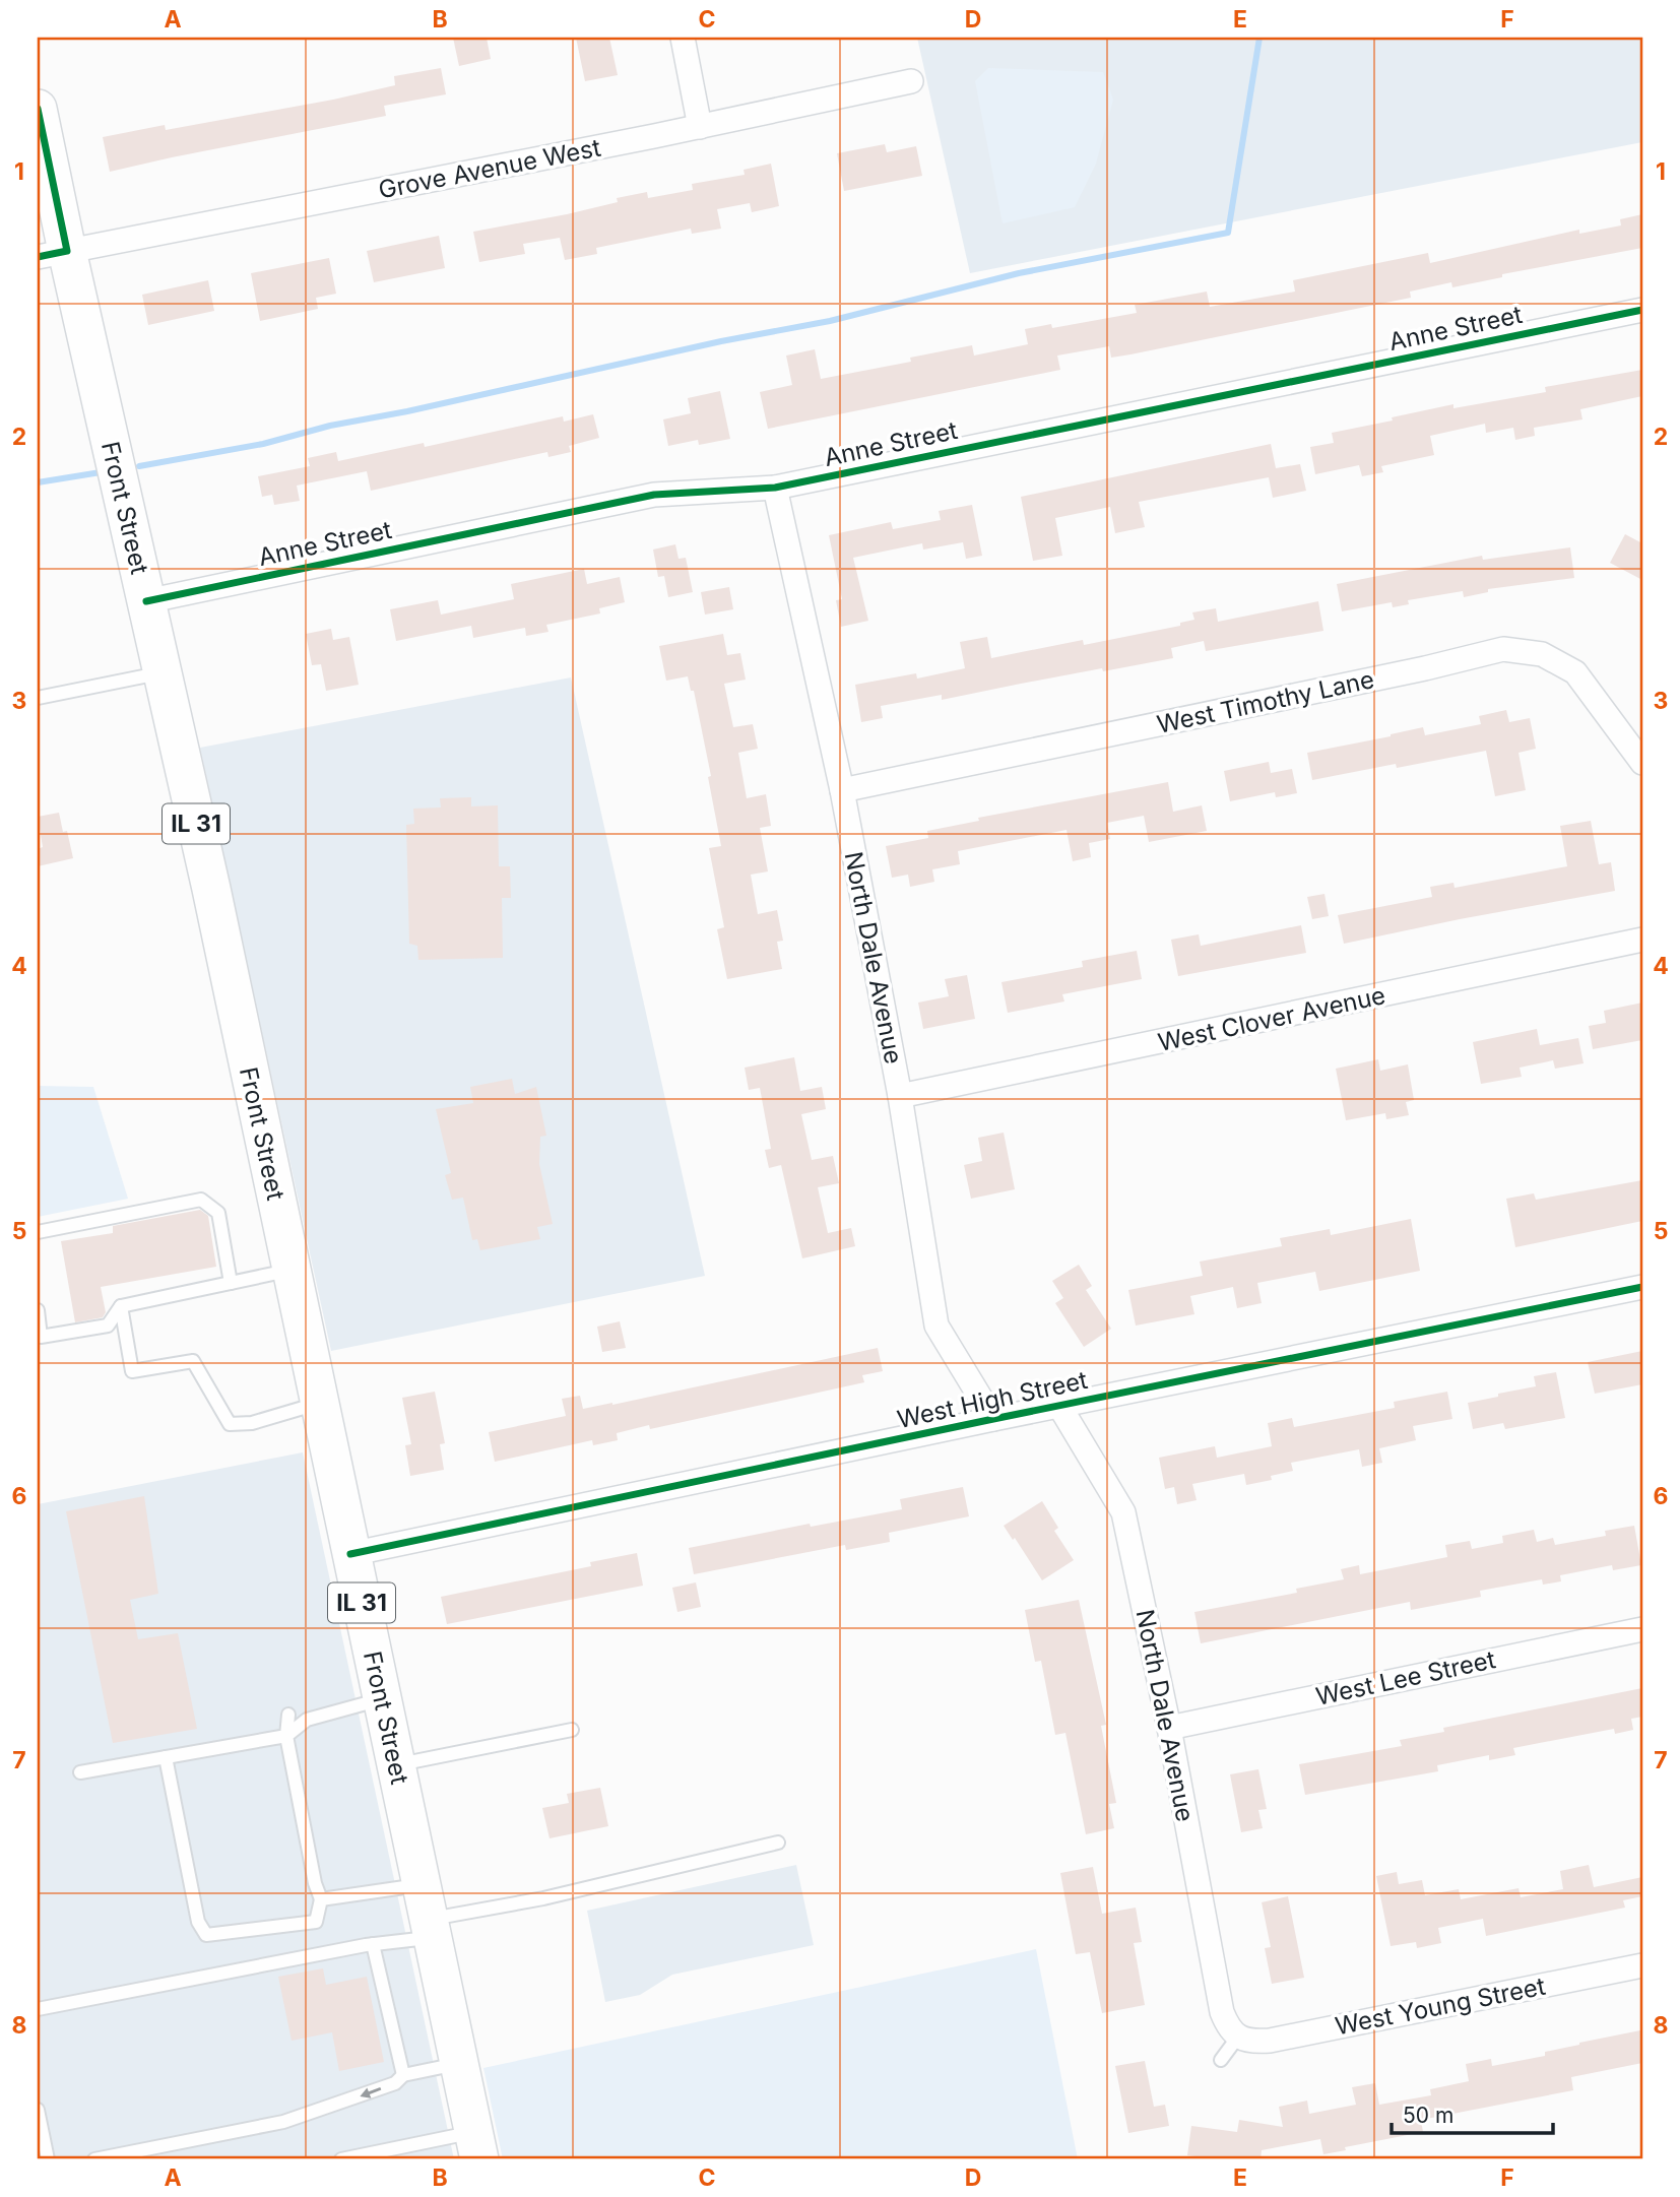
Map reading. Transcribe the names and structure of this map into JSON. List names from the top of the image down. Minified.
{"streets":{"main road":["Front Street","IL 31"],"street":["Grove Avenue West","Anne Street","West Timothy Lane","North Dale Avenue","West Clover Avenue","West High Street","West Lee Street","West Young Street"]},"crossings":[["Grove Avenue West","Front Street"],["Anne Street","Front Street"],["Anne Street","North Dale Avenue"],["Front Street","West High Street"],["West Timothy Lane","North Dale Avenue"],["North Dale Avenue","West Clover Avenue"],["North Dale Avenue","West High Street"],["North Dale Avenue","West Lee Street"],["North Dale Avenue","West Young Street"]],"scale_bar":"50 m","grid":{"columns":["A","B","C","D","E","F"],"rows":["1","2","3","4","5","6","7","8"]}}
